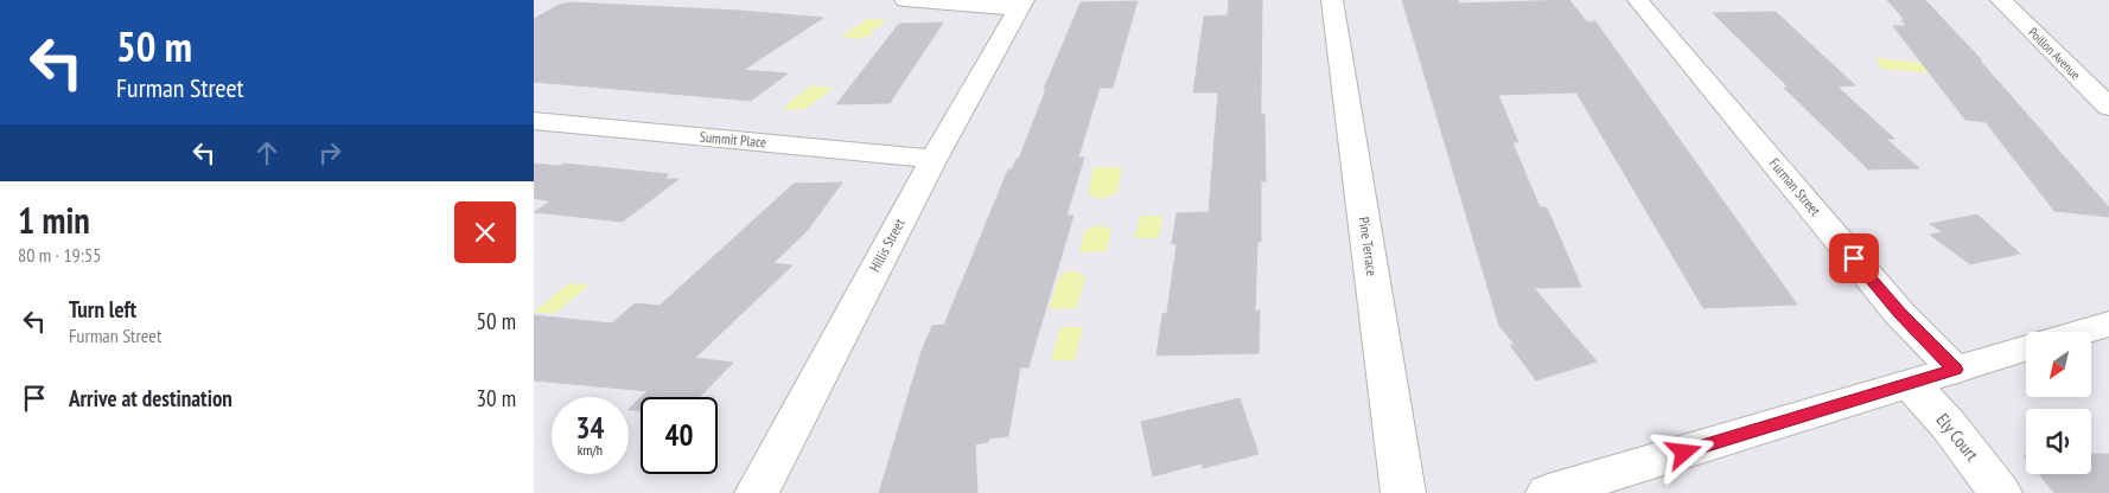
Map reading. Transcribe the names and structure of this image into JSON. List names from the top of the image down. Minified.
{"streets":{"street":["Poillon Avenue","Summit Place","Furman Street","Hillis Street","Pine Terrace","Ely Court"]},"crossings":[["Summit Place","Hillis Street"]],"north":"bottom left","page":{"turn":["50 m","Furman Street"],"heading":["1 min","80 m · 19:55"],"list":[{"name":"Turn left","note":"Furman Street","value":"50 m"},{"name":"Arrive at destination","value":"30 m"}],"speed":"34 km/h","limit":"40"}}
